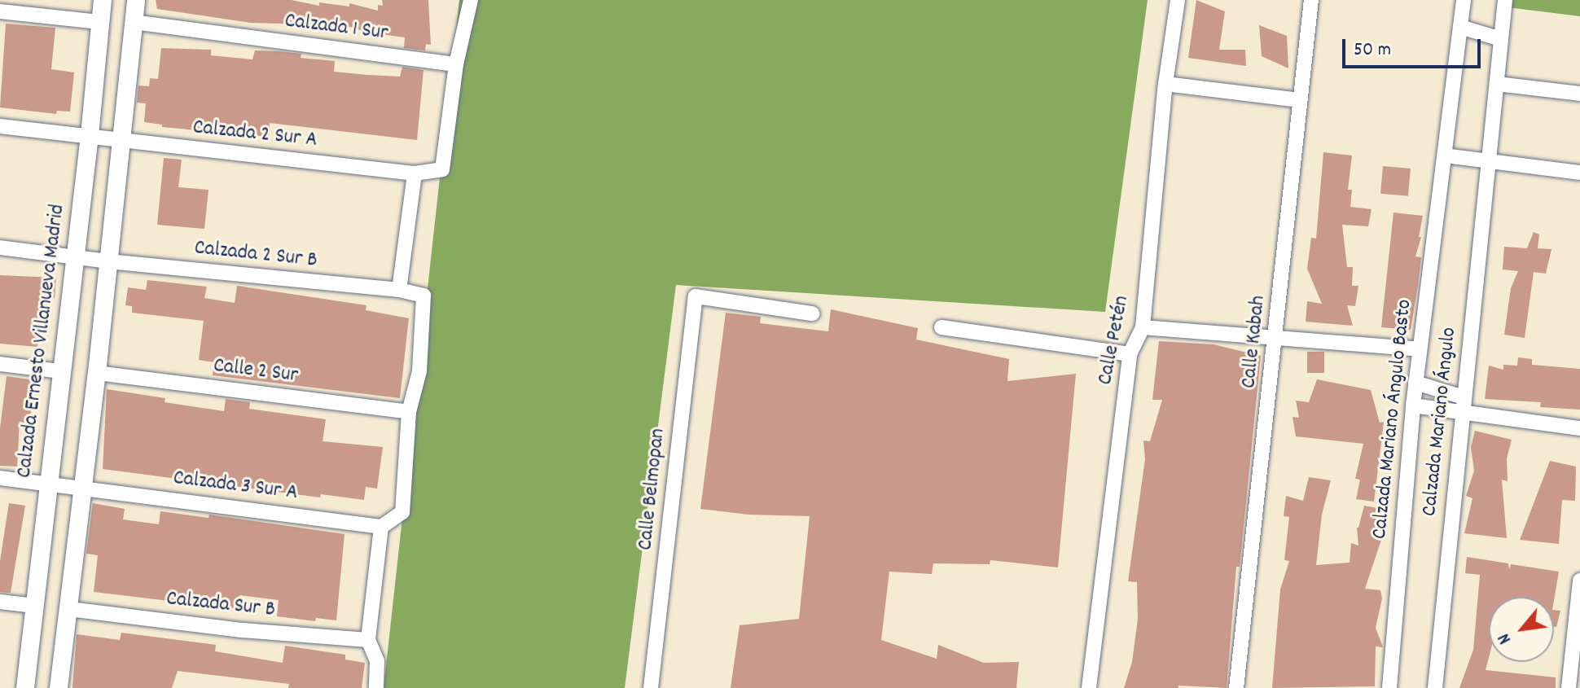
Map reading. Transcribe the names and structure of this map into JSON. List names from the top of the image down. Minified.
{"streets":{"street":["Calzada 1 Sur","Calzada 2 Sur A","Calzada 2 Sur B","Calle Petén","Calzada Ernesto Villanueva Madrid","Calle Kabah","Calle 2 Sur","Calzada Mariano Ángulo Basto","Calzada Mariano Ángulo","Calzada 3 Sur A","Calle Belmopan","Calzada Sur B"]},"crossings":[["Calzada 2 Sur A","Calzada Ernesto Villanueva Madrid"],["Calzada 2 Sur B","Calzada Ernesto Villanueva Madrid"],["Calzada Ernesto Villanueva Madrid","Calzada 3 Sur A"]],"scale_bar":"50 m","north":"bottom left"}
